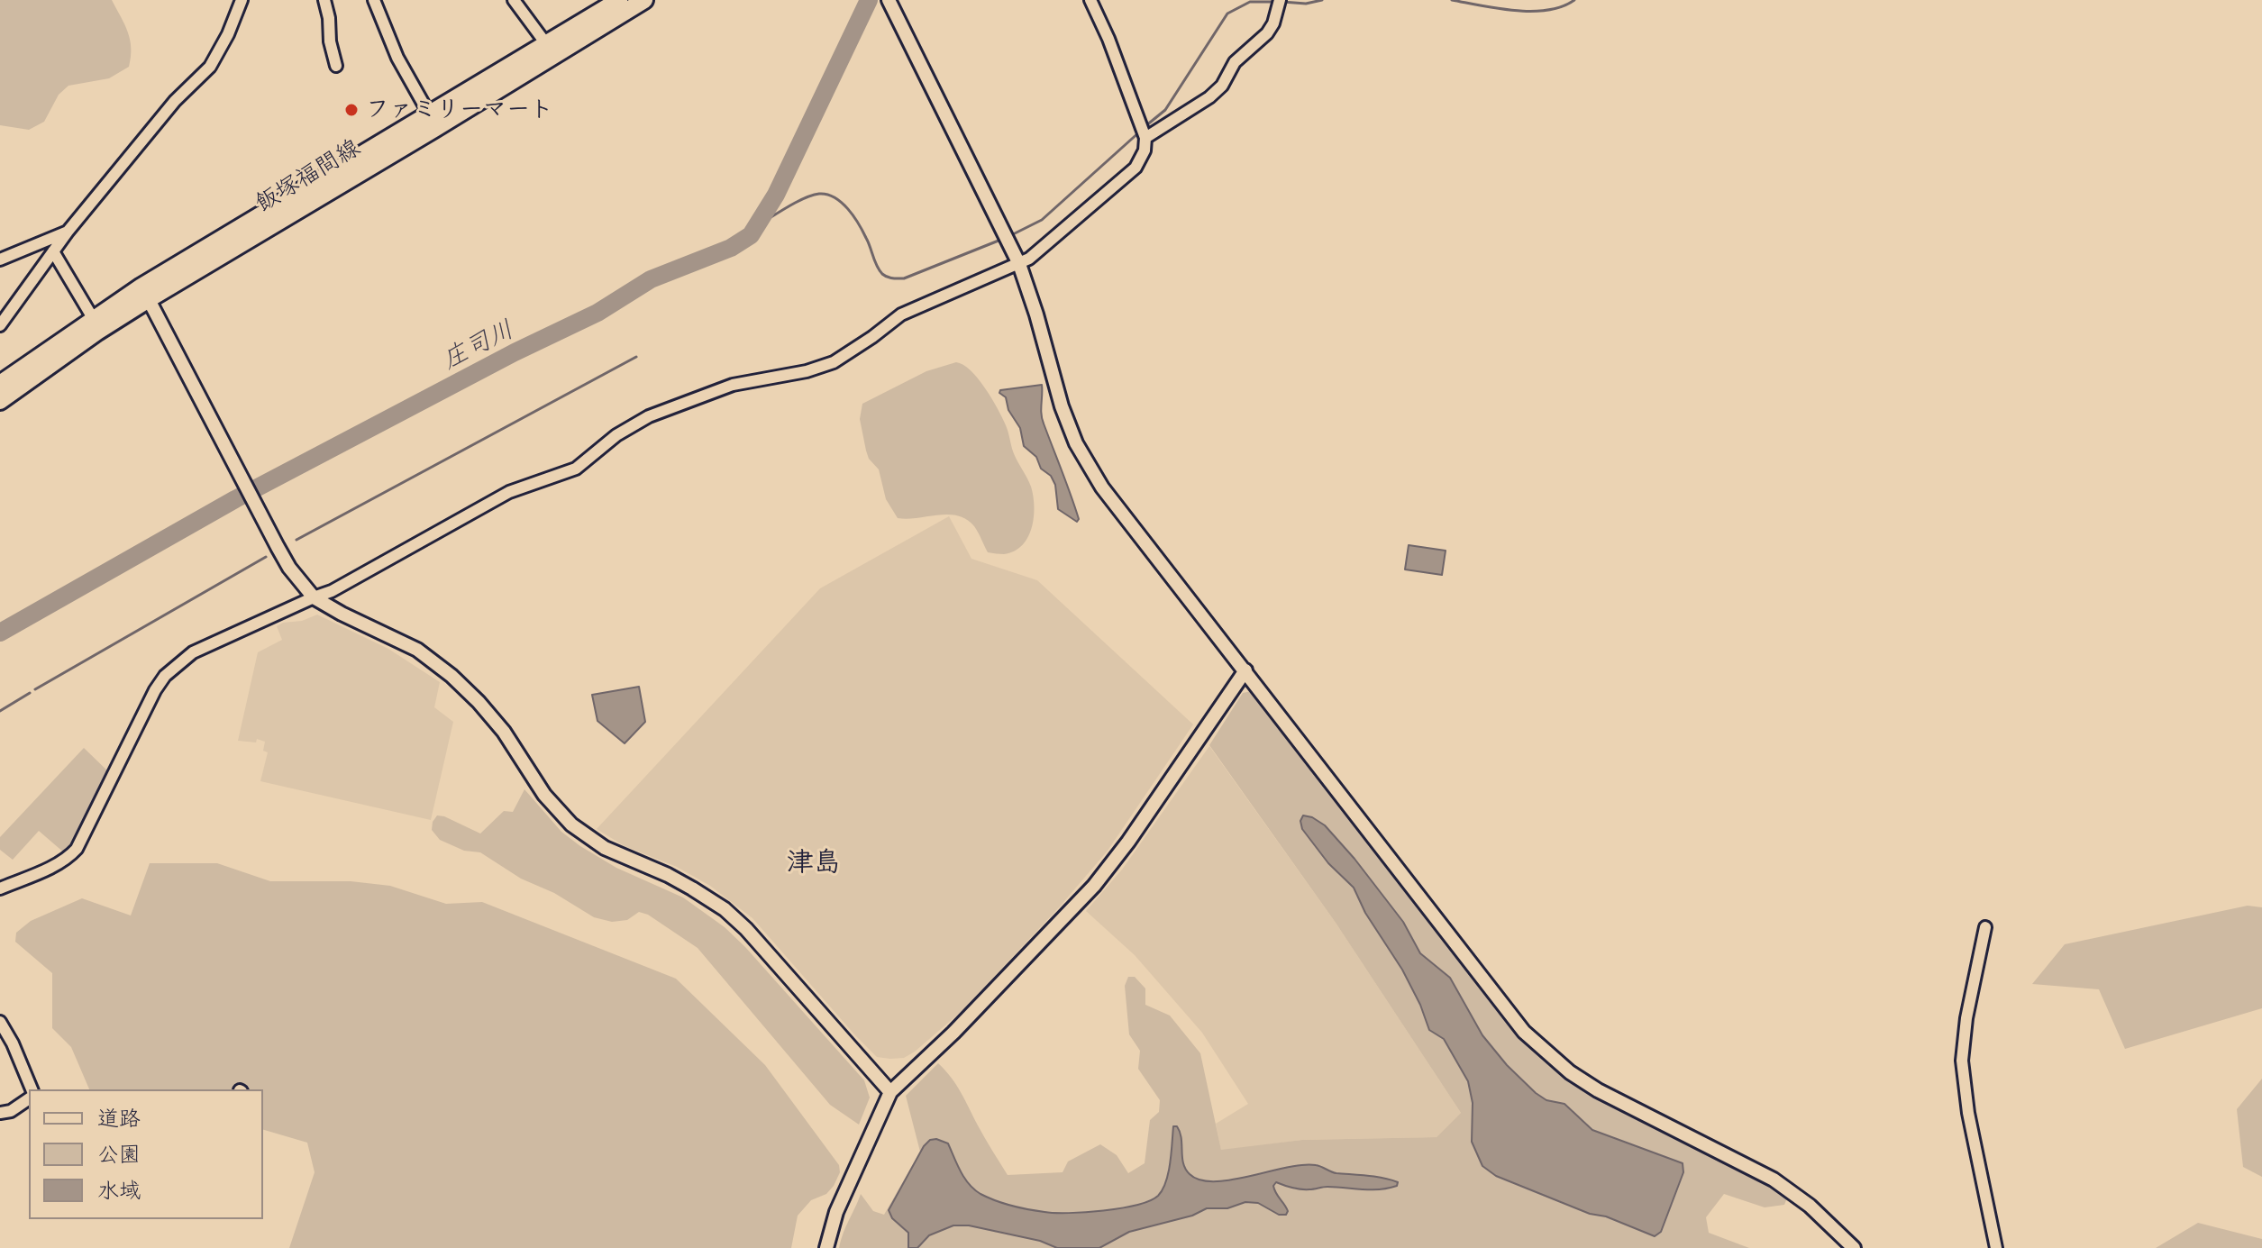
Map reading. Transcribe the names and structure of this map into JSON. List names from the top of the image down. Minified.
{"streets":{"main road":["飯塚福間線"]},"districts":["津島"],"water":["庄司川"],"places":["ファミリーマート"],"legend":["道路","公園","水域"]}
